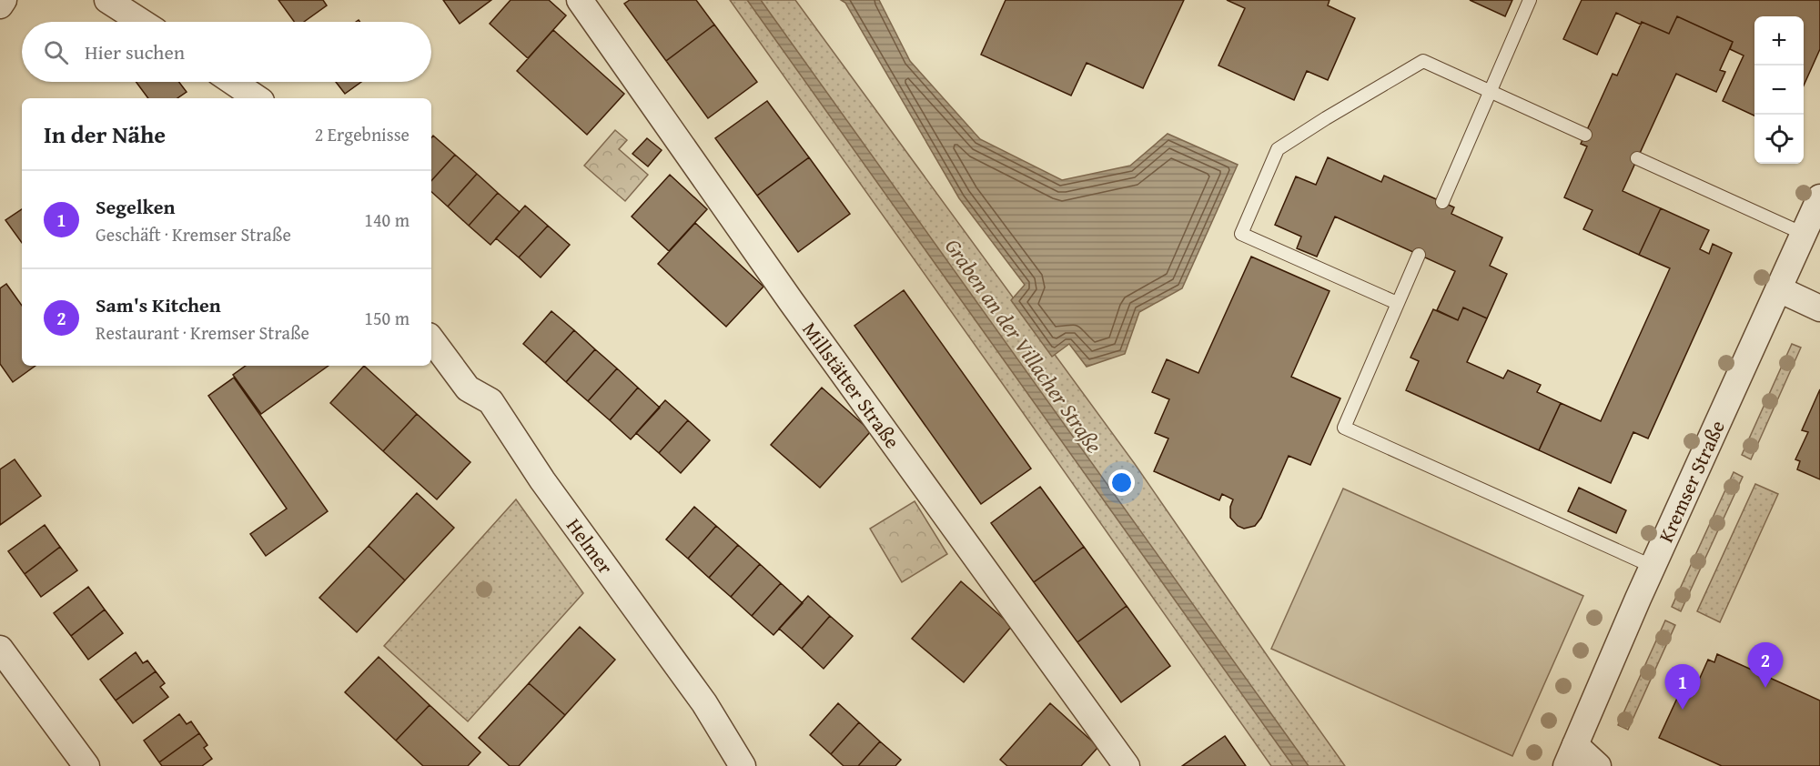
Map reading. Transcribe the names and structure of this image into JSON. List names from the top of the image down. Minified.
{"streets":{"street":["Millstätter Straße","Kremser Straße","Helmer"]},"water":["Graben an der Villacher Straße"],"page":{"map_buttons":["+","−"],"search":"Hier suchen","heading":["In der Nähe","2 Ergebnisse"],"list":[{"mark":"1","name":"Segelken","note":"Geschäft · Kremser Straße","value":"140 m"},{"mark":"2","name":"Sam's Kitchen","note":"Restaurant · Kremser Straße","value":"150 m"}],"pins":["2","1"]}}
